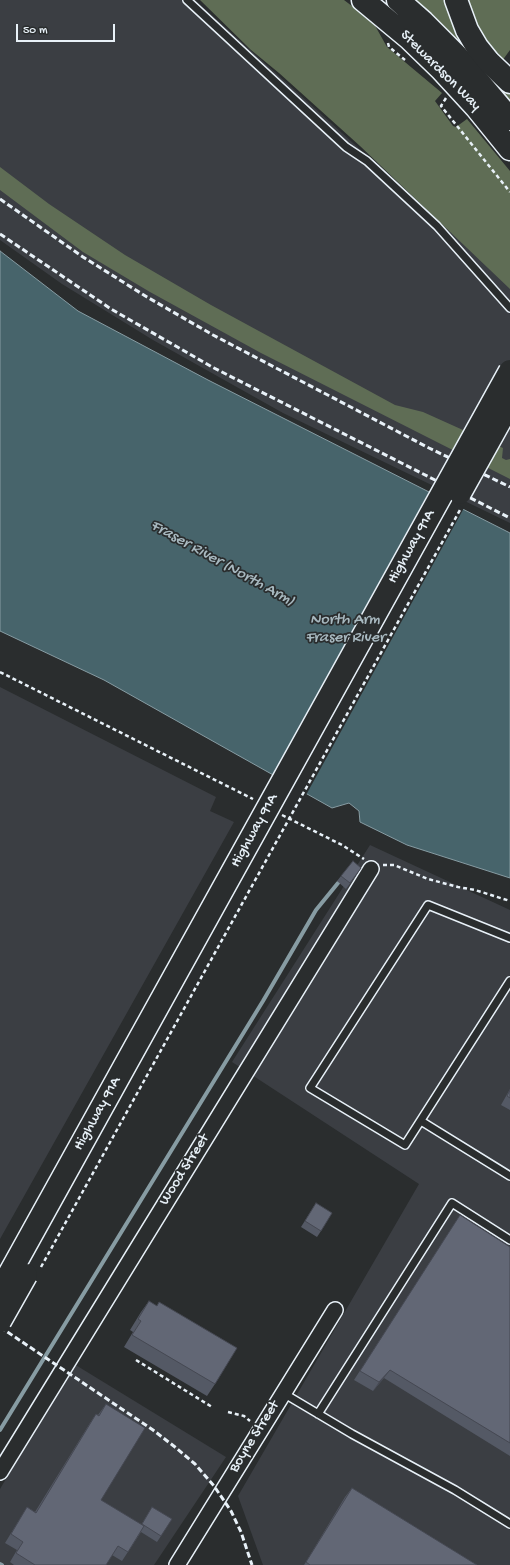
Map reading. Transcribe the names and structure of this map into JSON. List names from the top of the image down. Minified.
{"streets":{"main road":["Stewardson Way","Highway 91A"],"street":["Wood Street","Boyne Street"]},"water":["Fraser River (North Arm)","North Arm Fraser River"],"scale_bar":"50 m"}
